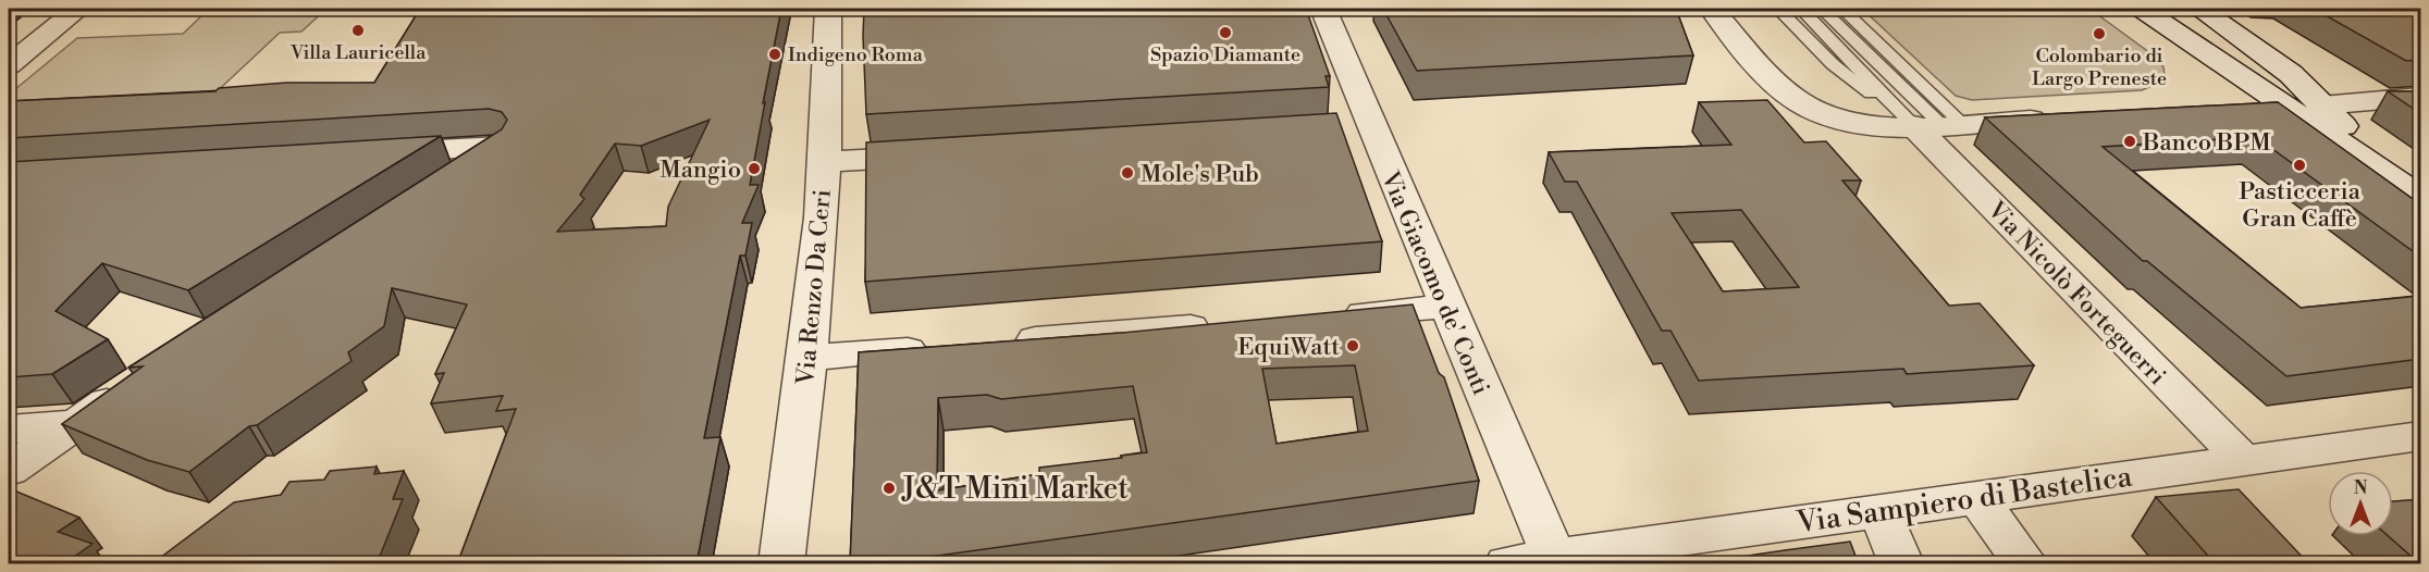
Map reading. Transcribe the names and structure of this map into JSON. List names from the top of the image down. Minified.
{"streets":{"street":["Via Giacomo de' Conti","Via Renzo Da Ceri","Via Nicolò Forteguerri","Via Sampiero di Bastelica"]},"crossings":[["Via Giacomo de' Conti","Via Sampiero di Bastelica"],["Via Nicolò Forteguerri","Via Sampiero di Bastelica"]],"places":["Villa Lauricella","Spazio Diamante","Colombario di Largo Preneste","Indigeno Roma","Banco BPM","Pasticceria Gran Caffè","Mangio","Mole's Pub","EquiWatt","J&T Mini Market"],"north":"top"}
